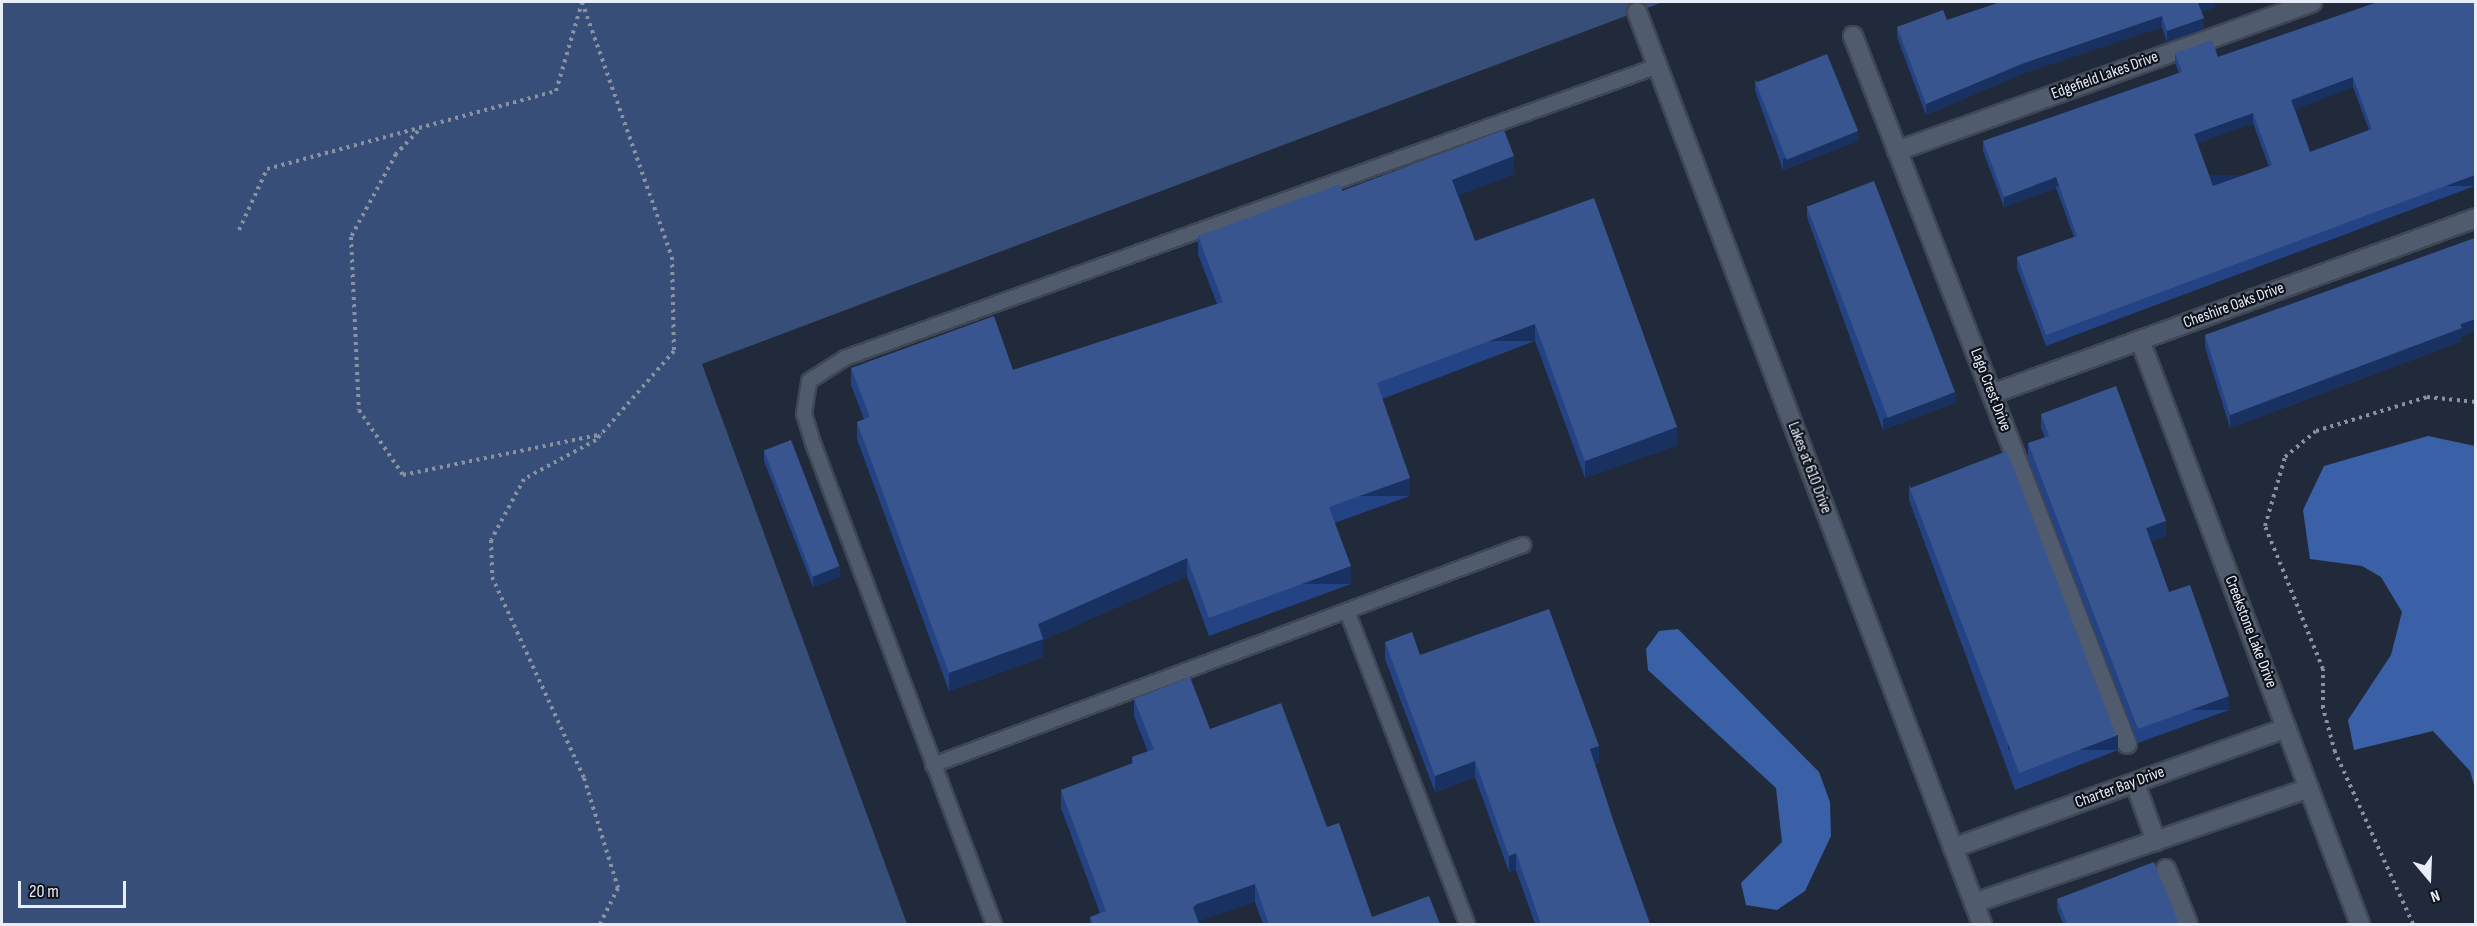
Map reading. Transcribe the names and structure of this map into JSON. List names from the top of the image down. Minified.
{"streets":{"street":["Edgefield Lakes Drive","Cheshire Oaks Drive","Lago Crest Drive","Lakes at 610 Drive","Creekstone Lake Drive","Charter Bay Drive"]},"crossings":[["Edgefield Lakes Drive","Lago Crest Drive"],["Cheshire Oaks Drive","Lago Crest Drive"],["Cheshire Oaks Drive","Creekstone Lake Drive"],["Lakes at 610 Drive","Charter Bay Drive"],["Creekstone Lake Drive","Charter Bay Drive"]],"scale_bar":"20 m","north":"bottom"}
